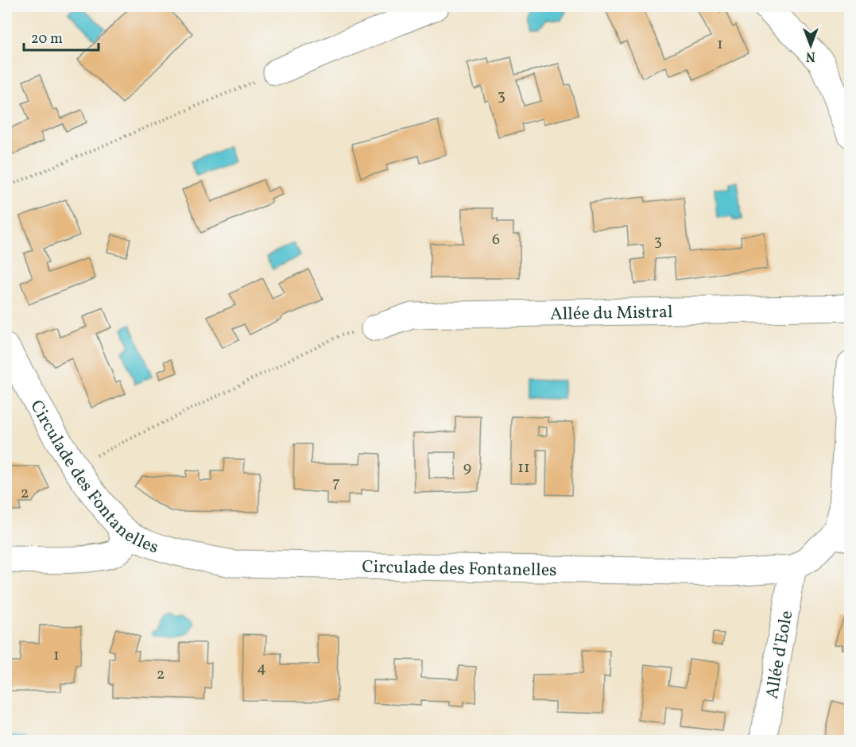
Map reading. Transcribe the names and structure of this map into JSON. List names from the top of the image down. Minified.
{"streets":{"street":["Allée du Mistral","Circulade des Fontanelles","Allée d'Eole"]},"crossings":[["Circulade des Fontanelles","Allée d'Eole"]],"house_numbers":["1","3","6","3","9","11","7","2","1","4","2"],"scale_bar":"20 m","north":"bottom"}
